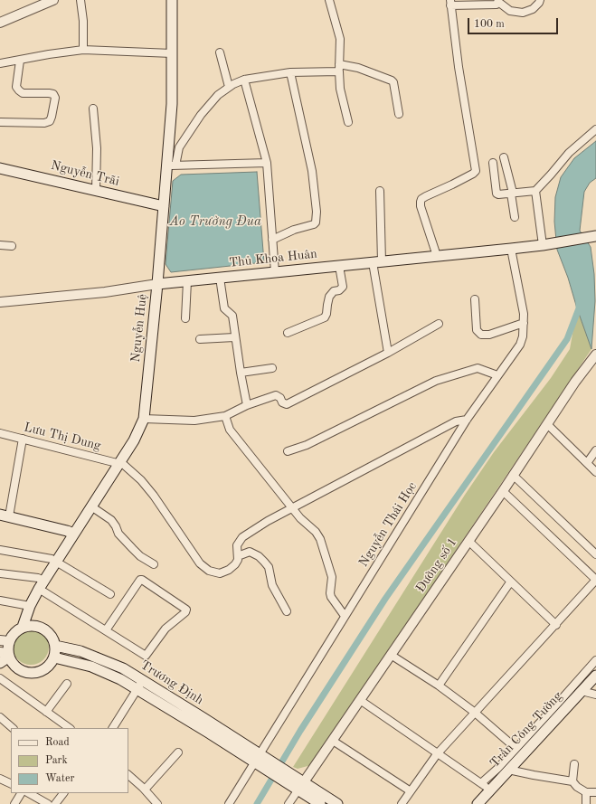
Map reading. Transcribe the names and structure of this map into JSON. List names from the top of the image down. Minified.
{"streets":{"main road":["Nguyễn Trãi","Thủ Khoa Huân","Nguyễn Huệ","Trương Định","Trần Công Tường"],"street":["Lưu Thị Dung","Nguyễn Thái Học","Đường số 1"]},"crossings":[["Nguyễn Trãi","Nguyễn Huệ"],["Thủ Khoa Huân","Nguyễn Huệ"],["Thủ Khoa Huân","Nguyễn Thái Học"],["Nguyễn Huệ","Lưu Thị Dung"],["Nguyễn Huệ","Trương Định"],["Nguyễn Thái Học","Trương Định"],["Đường số 1","Trương Định"]],"water":["Ao Trường Đua"],"legend":["Road","Park","Water"],"scale_bar":"100 m"}
